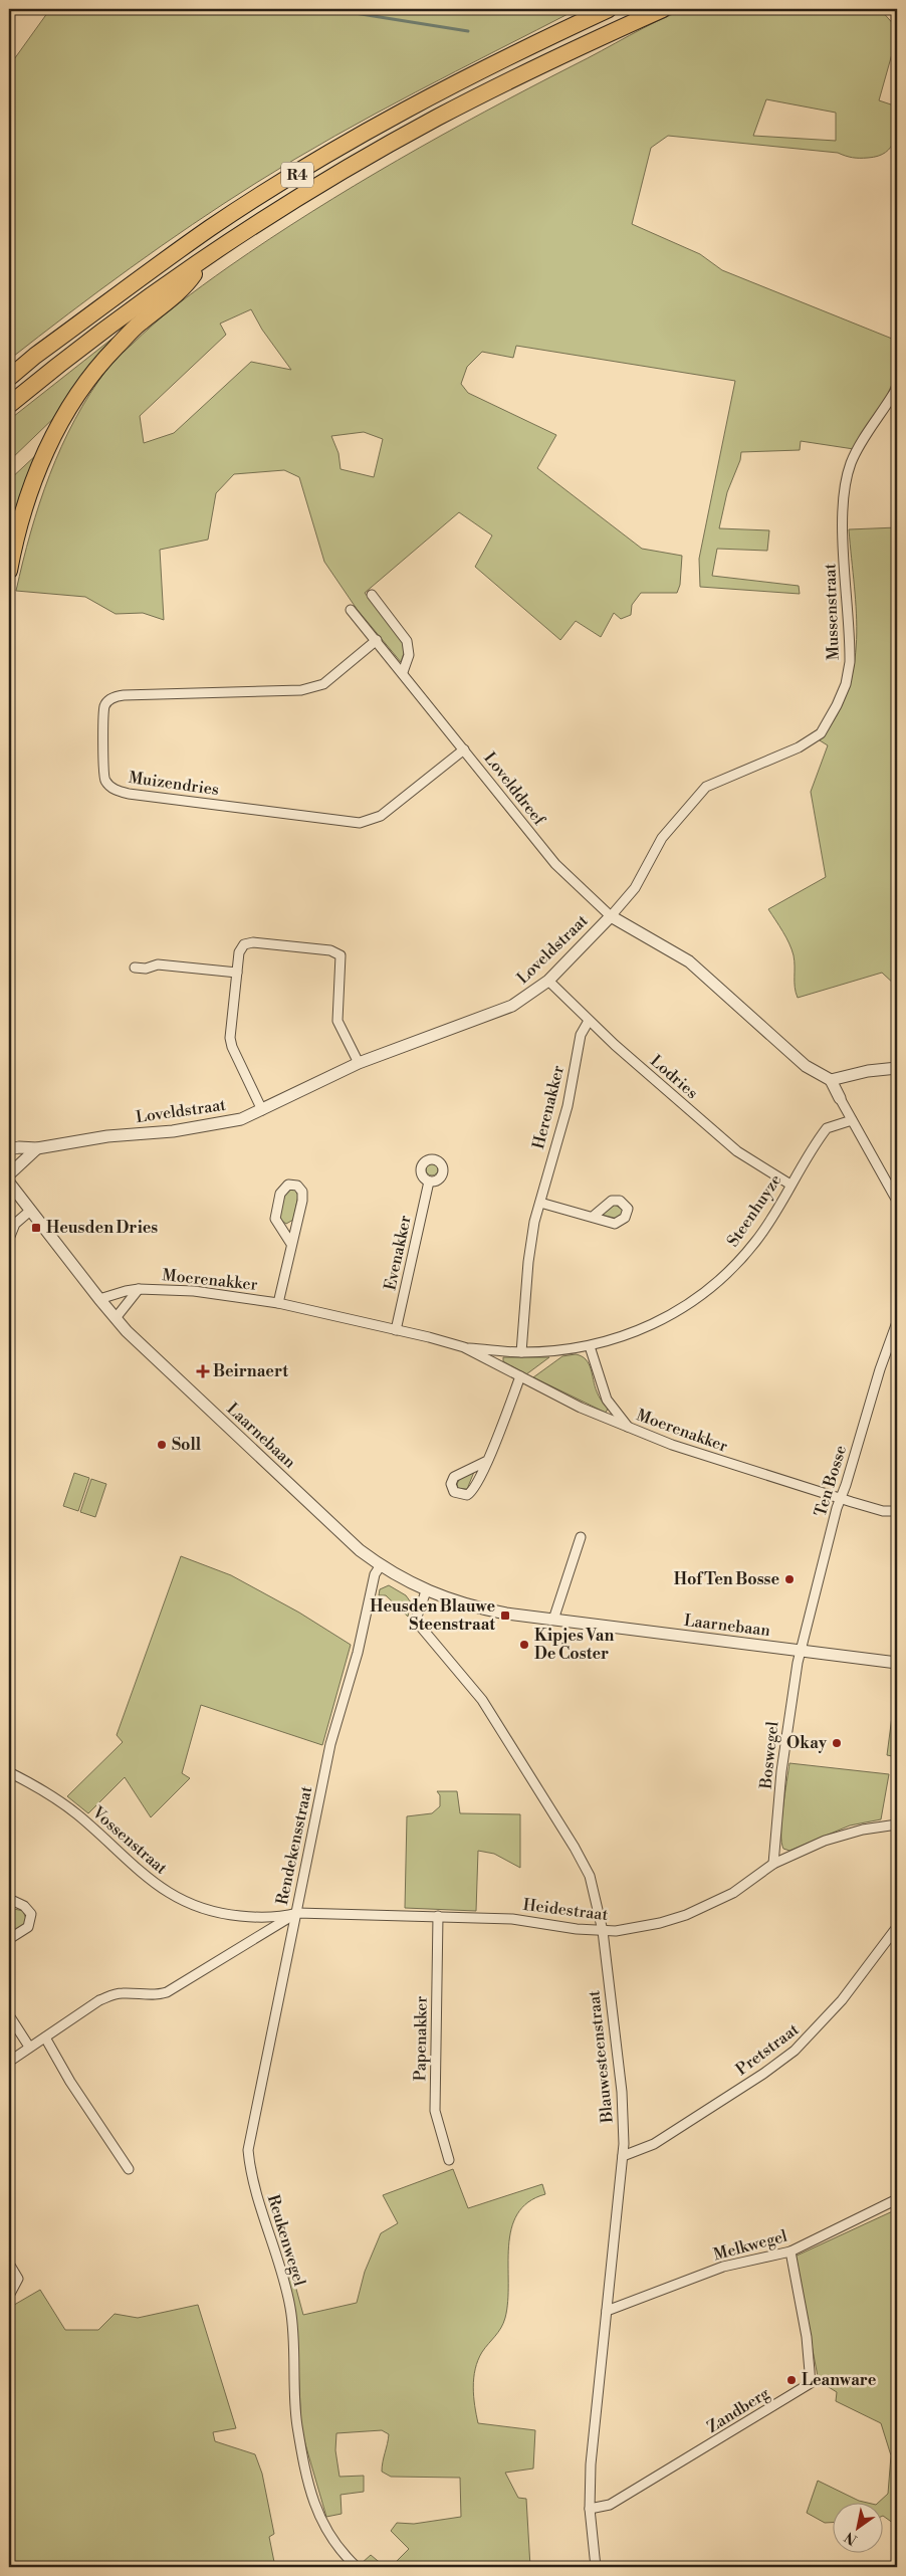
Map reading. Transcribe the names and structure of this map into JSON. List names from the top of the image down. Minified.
{"streets":{"highway":["R4"],"street":["Mussenstraat","Muizendries","Lovelddreef","Loveldstraat","Lodries","Herenakker","Steenhuyze","Evenakker","Moerenakker","Laarnebaan","Ten Bosse","Boswegel","Vossenstraat","Rendekensstraat","Heidestraat","Papenakker","Pretstraat","Blauwesteenstraat","Reukenwegel","Melkwegel","Zandberg"]},"crossings":[["Mussenstraat","Lovelddreef"],["Mussenstraat","Loveldstraat"],["Muizendries","Lovelddreef"],["Lovelddreef","Loveldstraat"],["Loveldstraat","Lodries"],["Lodries","Herenakker"],["Lodries","Steenhuyze"],["Herenakker","Steenhuyze"],["Steenhuyze","Moerenakker"],["Evenakker","Moerenakker"],["Moerenakker","Laarnebaan"],["Moerenakker","Ten Bosse"],["Laarnebaan","Ten Bosse"],["Laarnebaan","Boswegel"],["Laarnebaan","Rendekensstraat"],["Laarnebaan","Blauwesteenstraat"],["Ten Bosse","Boswegel"],["Boswegel","Heidestraat"],["Vossenstraat","Rendekensstraat"],["Vossenstraat","Heidestraat"],["Vossenstraat","Reukenwegel"],["Rendekensstraat","Heidestraat"],["Rendekensstraat","Reukenwegel"],["Heidestraat","Papenakker"],["Heidestraat","Blauwesteenstraat"],["Heidestraat","Reukenwegel"],["Pretstraat","Blauwesteenstraat"],["Blauwesteenstraat","Melkwegel"],["Blauwesteenstraat","Zandberg"],["Melkwegel","Zandberg"]],"places":{"transit":["Heusden Dries","Heusden Blauwe Steenstraat"],"health":["Beirnaert"],"other":["Soll","Hof Ten Bosse","Kipjes Van De Coster","Okay","Leanware"]},"north":"bottom left"}
